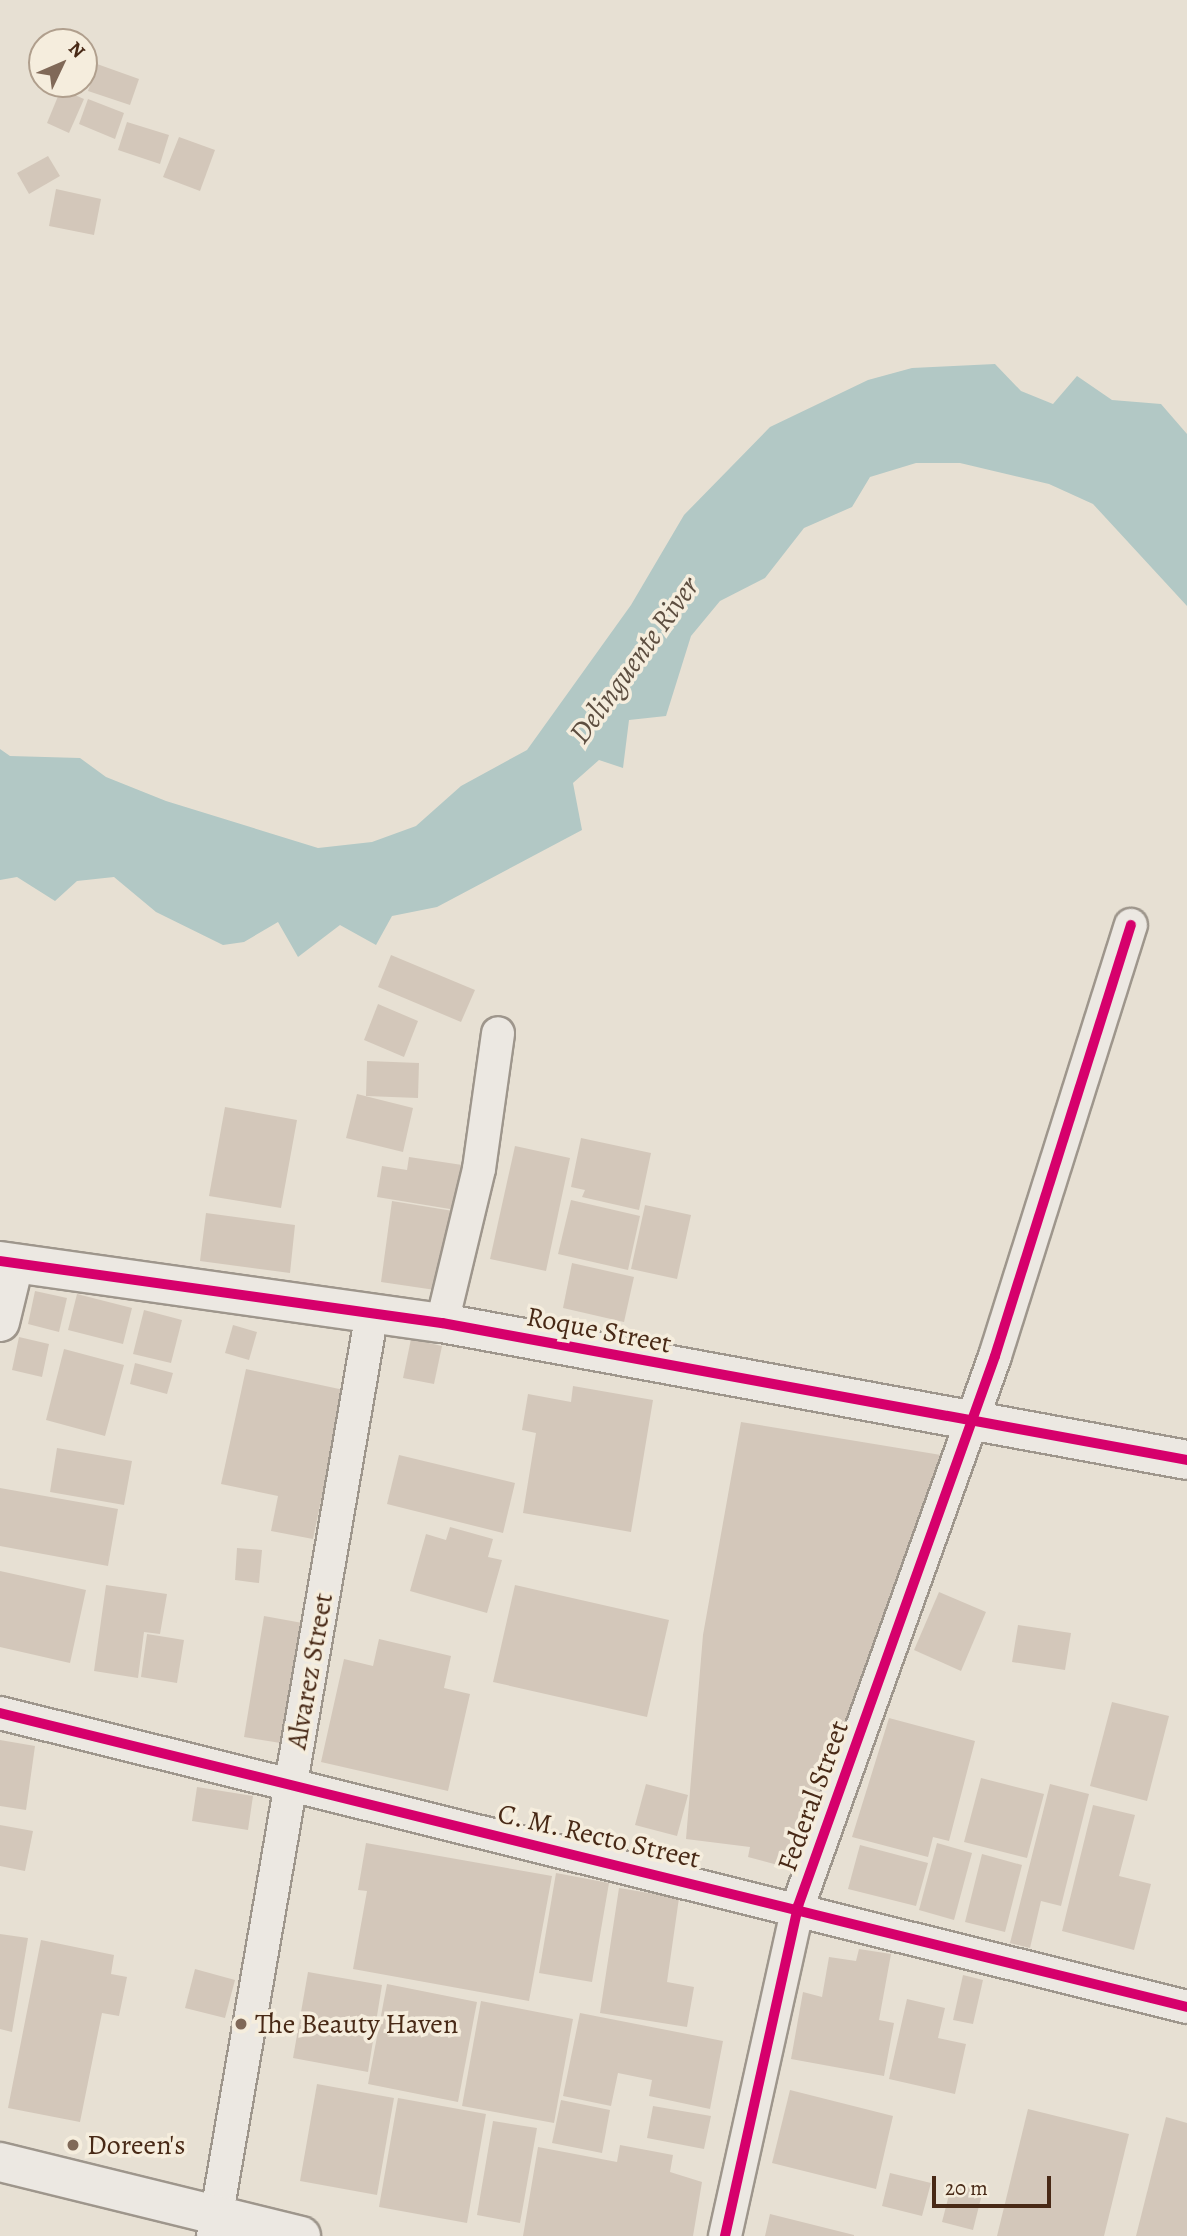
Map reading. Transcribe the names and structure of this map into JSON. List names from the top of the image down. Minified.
{"streets":{"street":["Roque Street","Alvarez Street","Federal Street","C. M. Recto Street"]},"crossings":[["Roque Street","Alvarez Street"],["Roque Street","Federal Street"],["Alvarez Street","C. M. Recto Street"],["Federal Street","C. M. Recto Street"]],"water":["Delinguente River"],"places":["The Beauty Haven","Doreen's"],"scale_bar":"20 m","north":"top right"}
